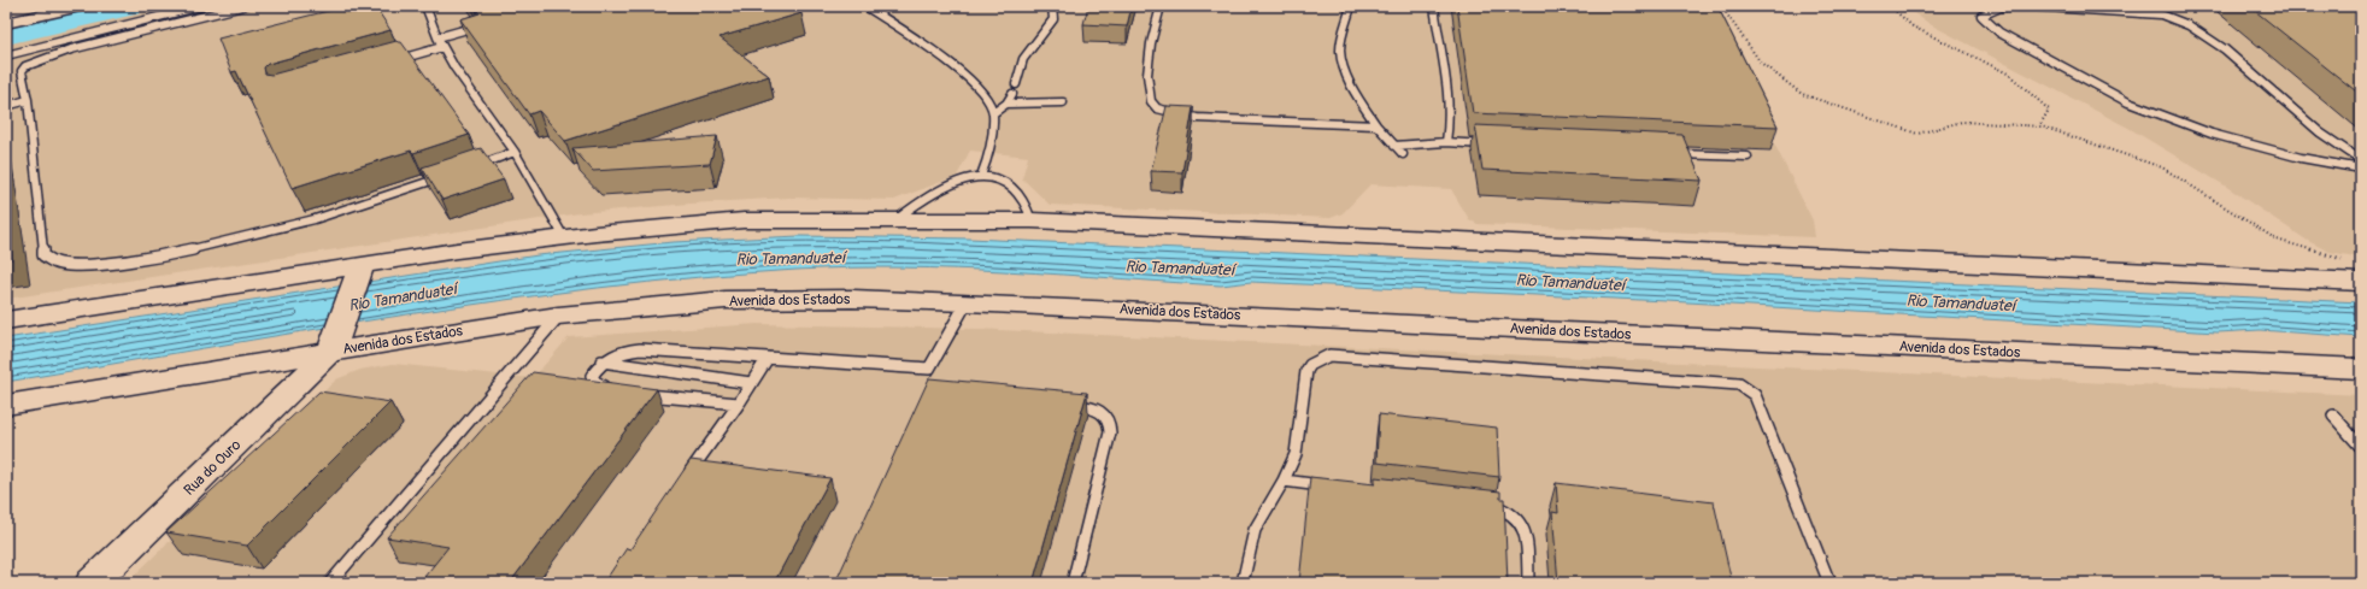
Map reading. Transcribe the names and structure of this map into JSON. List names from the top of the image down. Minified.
{"streets":{"main road":["Avenida dos Estados","Rua do Ouro"]},"crossings":[["Avenida dos Estados","Rua do Ouro"]],"water":["Rio Tamanduateí"]}
